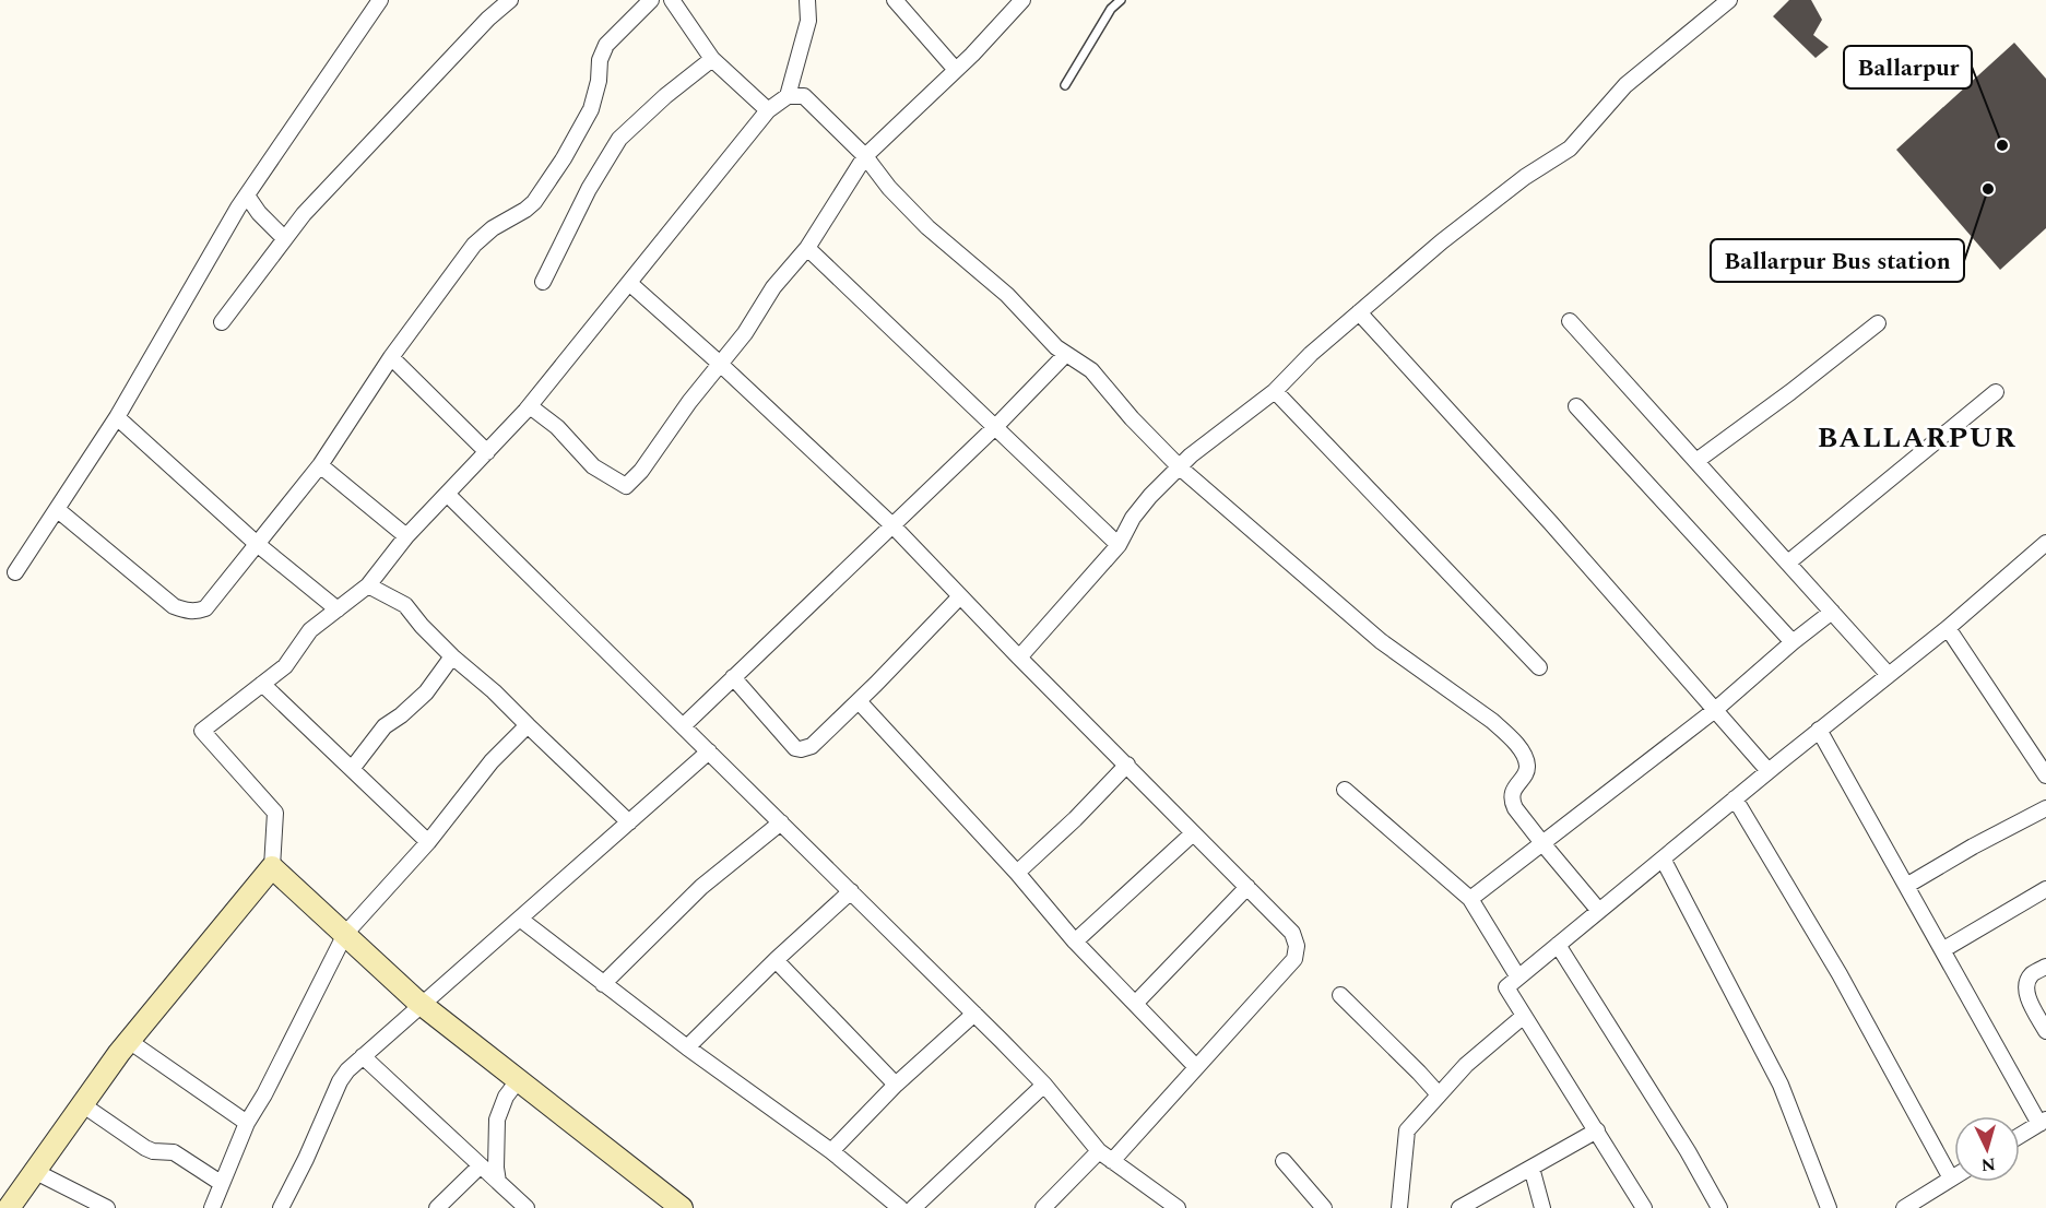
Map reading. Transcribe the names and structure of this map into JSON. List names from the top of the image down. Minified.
{"districts":["BALLARPUR"],"places":["Ballarpur","Ballarpur Bus station"],"north":"bottom"}
